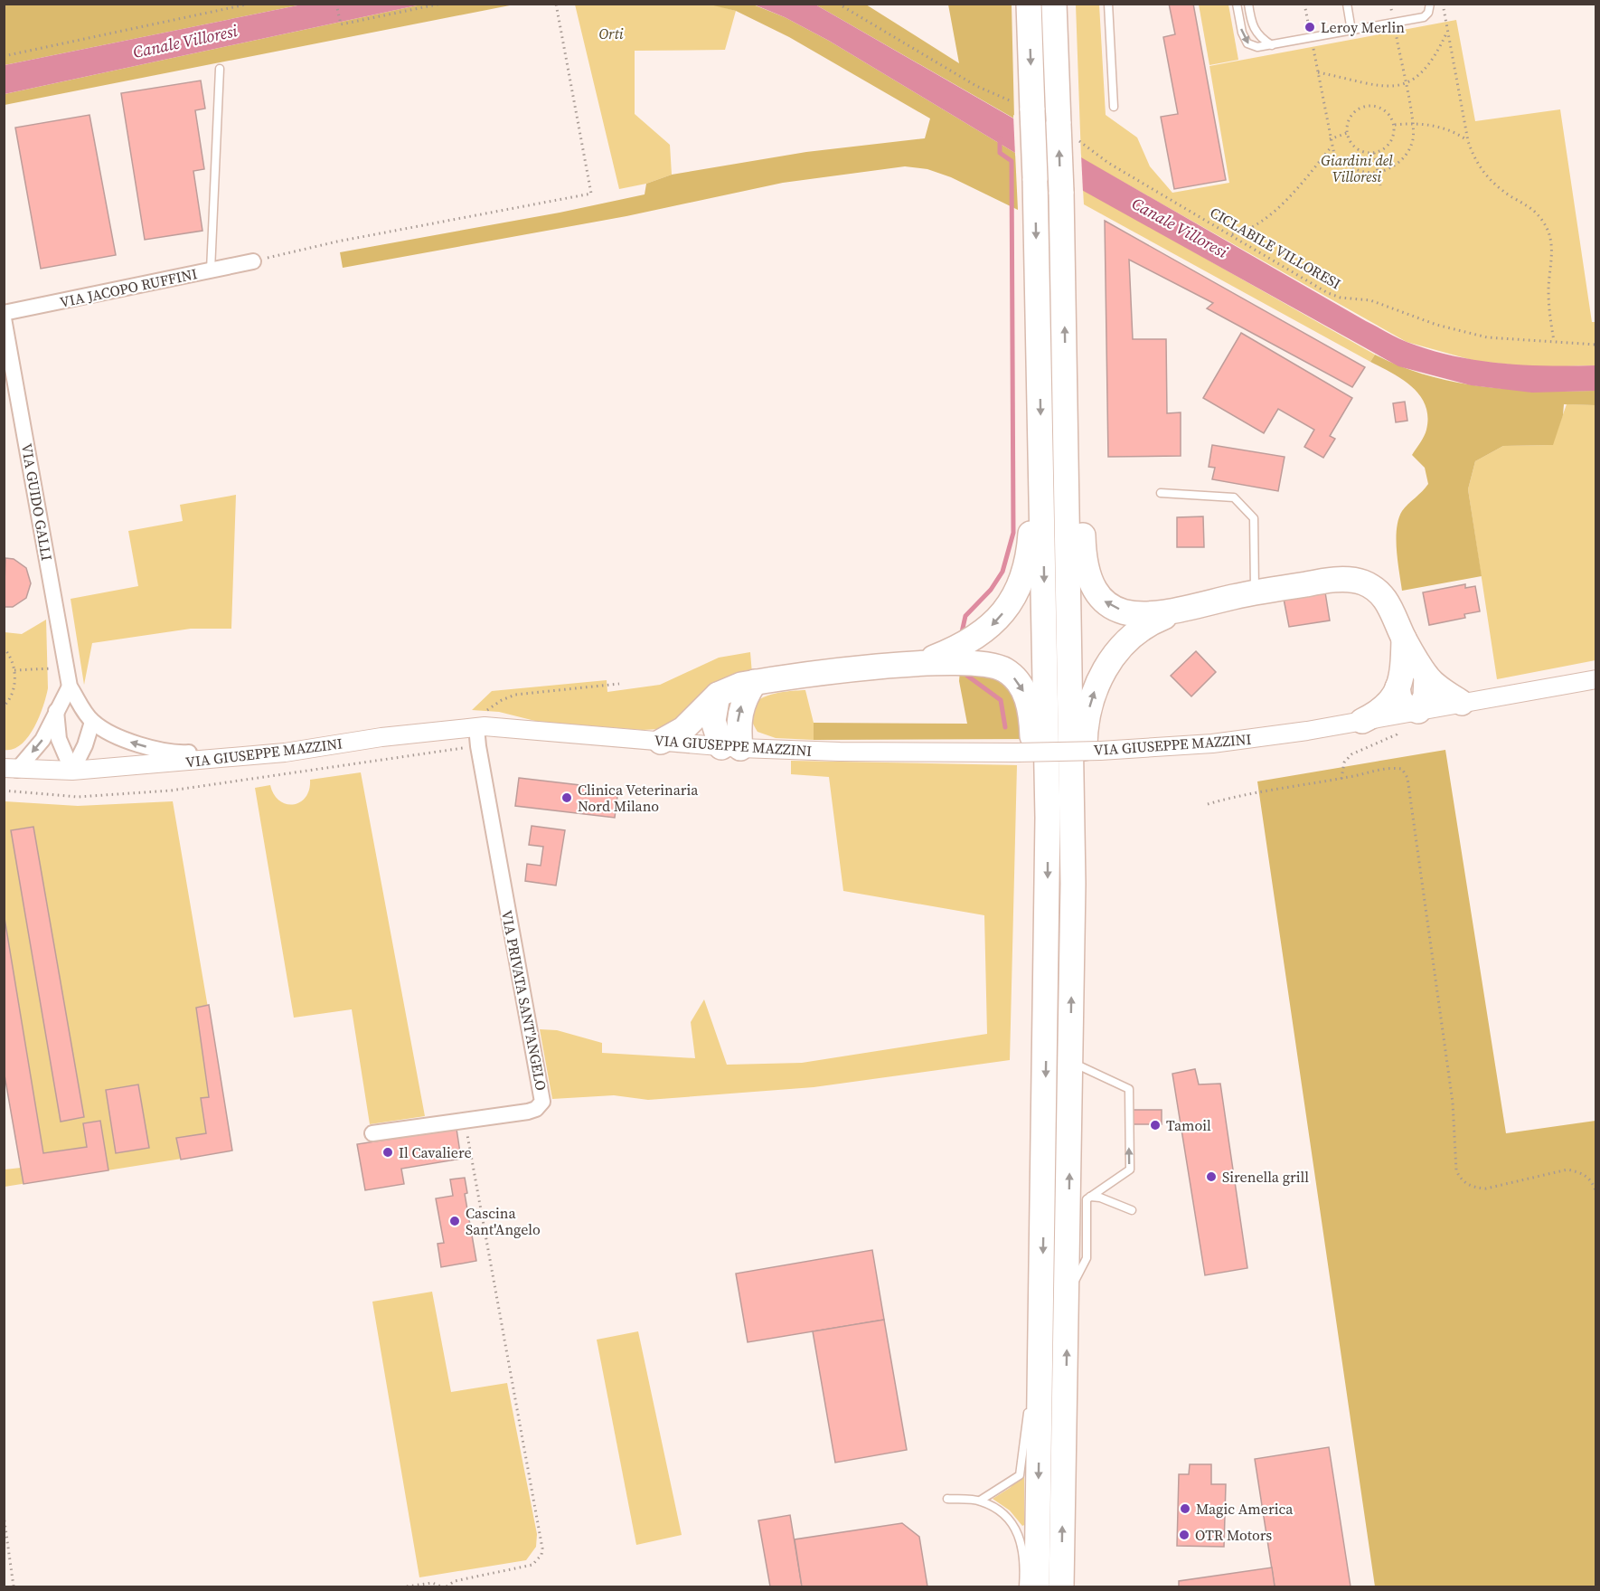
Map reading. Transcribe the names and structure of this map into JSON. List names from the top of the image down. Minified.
{"streets":{"street":["VIA JACOPO RUFFINI","VIA GUIDO GALLI","VIA GIUSEPPE MAZZINI","VIA PRIVATA SANT'ANGELO"],"path":["CICLABILE VILLORESI"]},"crossings":[["VIA GUIDO GALLI","VIA GIUSEPPE MAZZINI"],["VIA GIUSEPPE MAZZINI","VIA PRIVATA SANT'ANGELO"]],"water":["Canale Villoresi"],"parks":["Orti","Giardini del Villoresi"],"places":["Leroy Merlin","Clinica Veterinaria Nord Milano","Tamoil","Il Cavaliere","Sirenella grill","Cascina Sant'Angelo","Magic America","OTR Motors"]}
